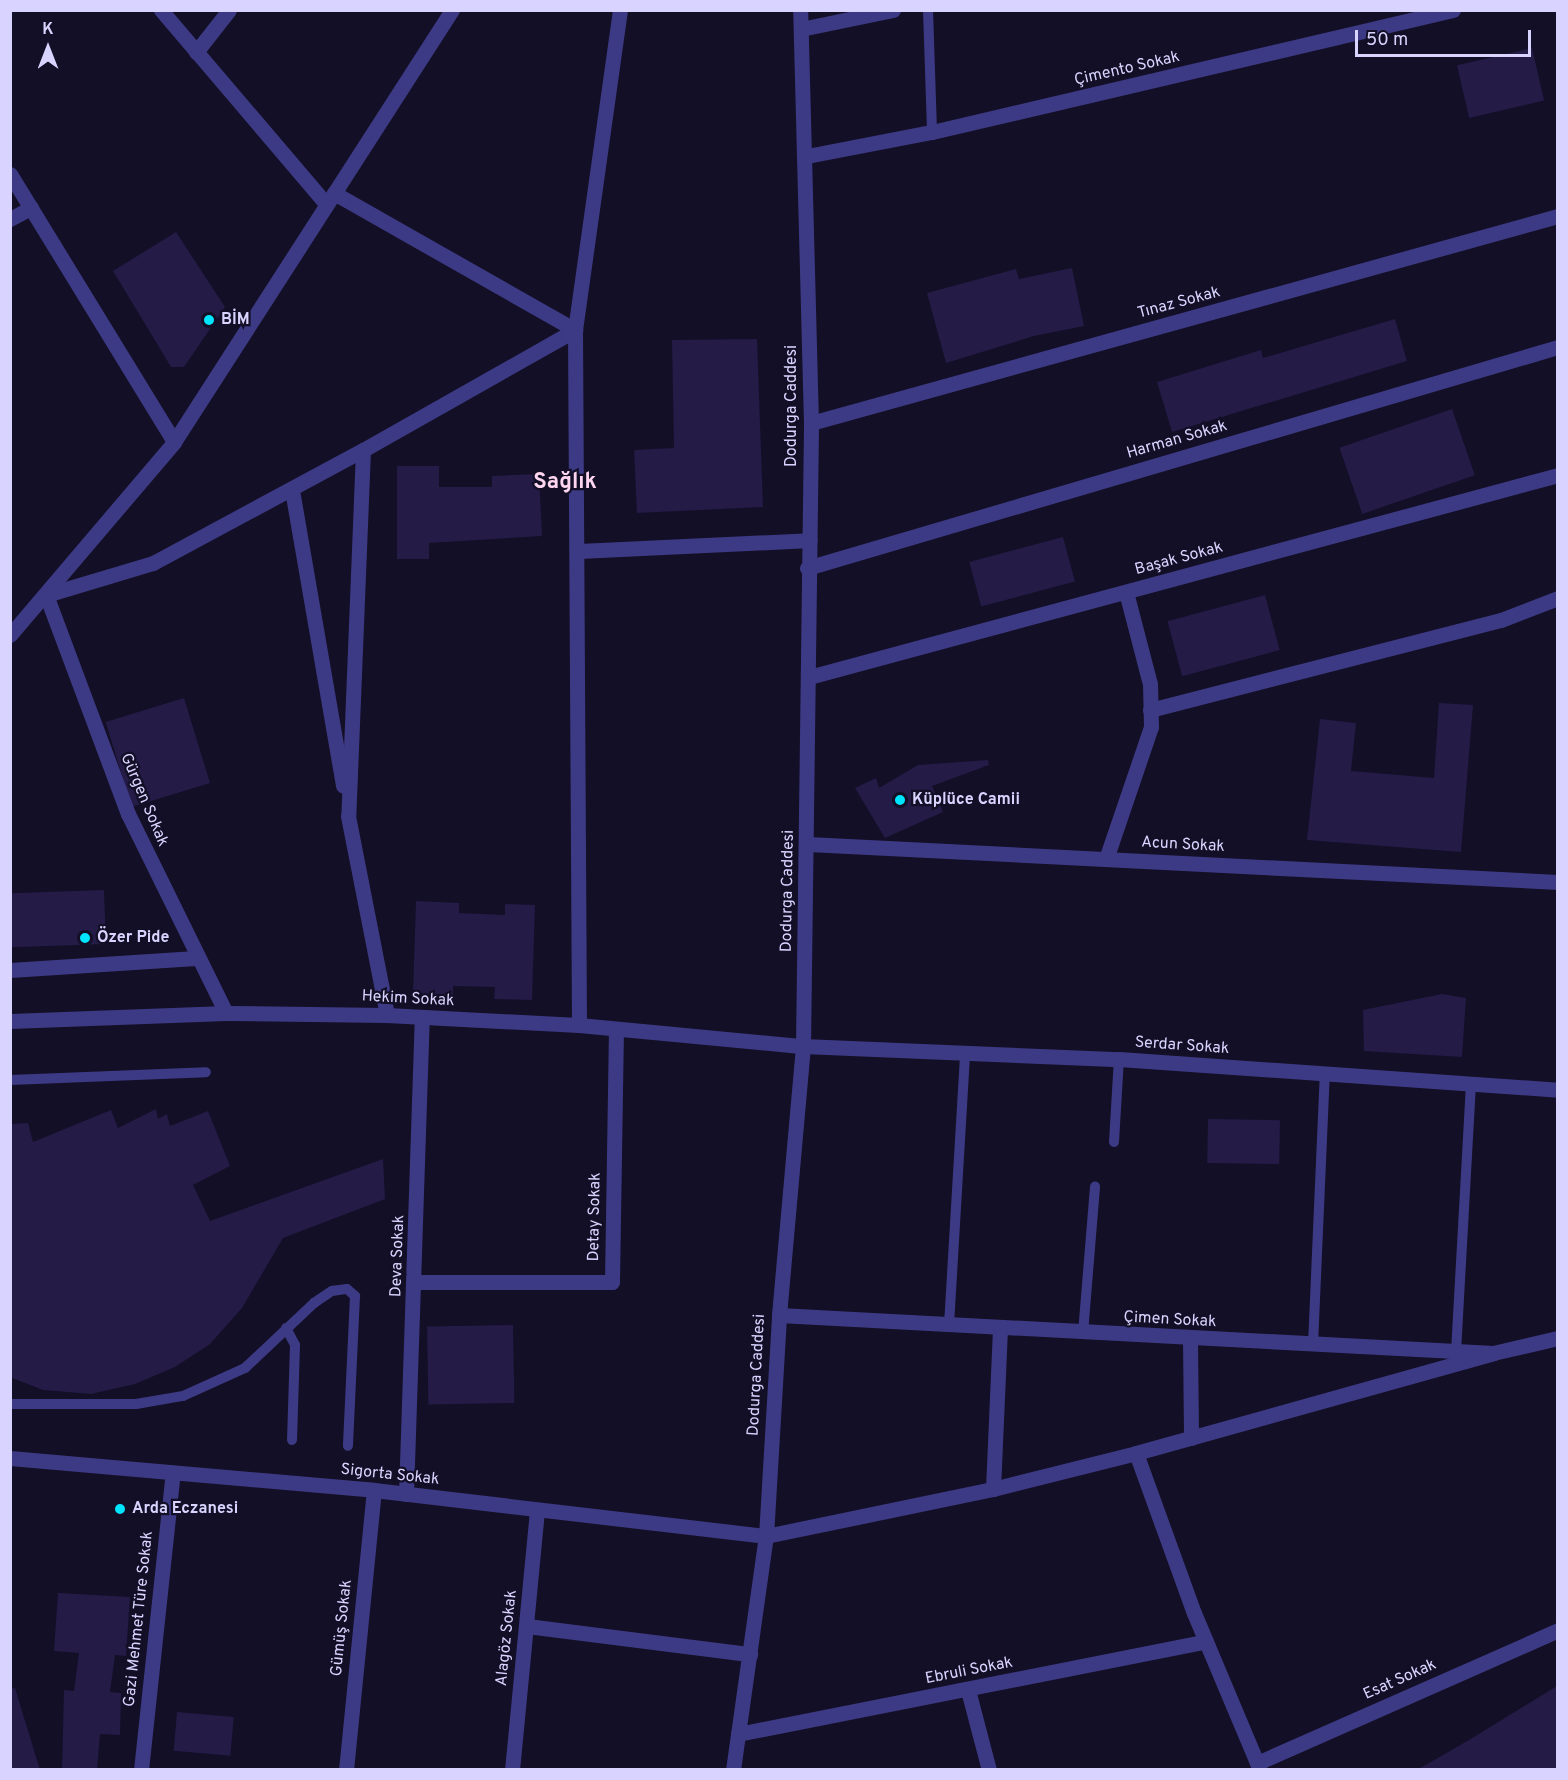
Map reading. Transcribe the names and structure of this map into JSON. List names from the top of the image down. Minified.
{"streets":{"street":["Çimento Sokak","Tınaz Sokak","Dodurga Caddesi","Harman Sokak","Başak Sokak","Gürgen Sokak","Acun Sokak","Hekim Sokak","Serdar Sokak","Detay Sokak","Deva Sokak","Çimen Sokak","Sigorta Sokak","Gazi Mehmet Türe Sokak","Gümüş Sokak","Alagöz Sokak","Ebruli Sokak","Esat Sokak"]},"crossings":[["Çimento Sokak","Dodurga Caddesi"],["Tınaz Sokak","Dodurga Caddesi"],["Dodurga Caddesi","Harman Sokak"],["Dodurga Caddesi","Başak Sokak"],["Dodurga Caddesi","Acun Sokak"],["Dodurga Caddesi","Hekim Sokak"],["Dodurga Caddesi","Serdar Sokak"],["Dodurga Caddesi","Çimen Sokak"],["Dodurga Caddesi","Sigorta Sokak"],["Dodurga Caddesi","Ebruli Sokak"],["Gürgen Sokak","Hekim Sokak"],["Hekim Sokak","Serdar Sokak"],["Hekim Sokak","Detay Sokak"],["Hekim Sokak","Deva Sokak"],["Detay Sokak","Deva Sokak"],["Deva Sokak","Sigorta Sokak"],["Çimen Sokak","Sigorta Sokak"],["Sigorta Sokak","Gazi Mehmet Türe Sokak"],["Sigorta Sokak","Gümüş Sokak"],["Sigorta Sokak","Alagöz Sokak"]],"districts":["Sağlık"],"places":["BİM","Küplüce Camii","Özer Pide","Arda Eczanesi"],"scale_bar":"50 m","north":"top"}
